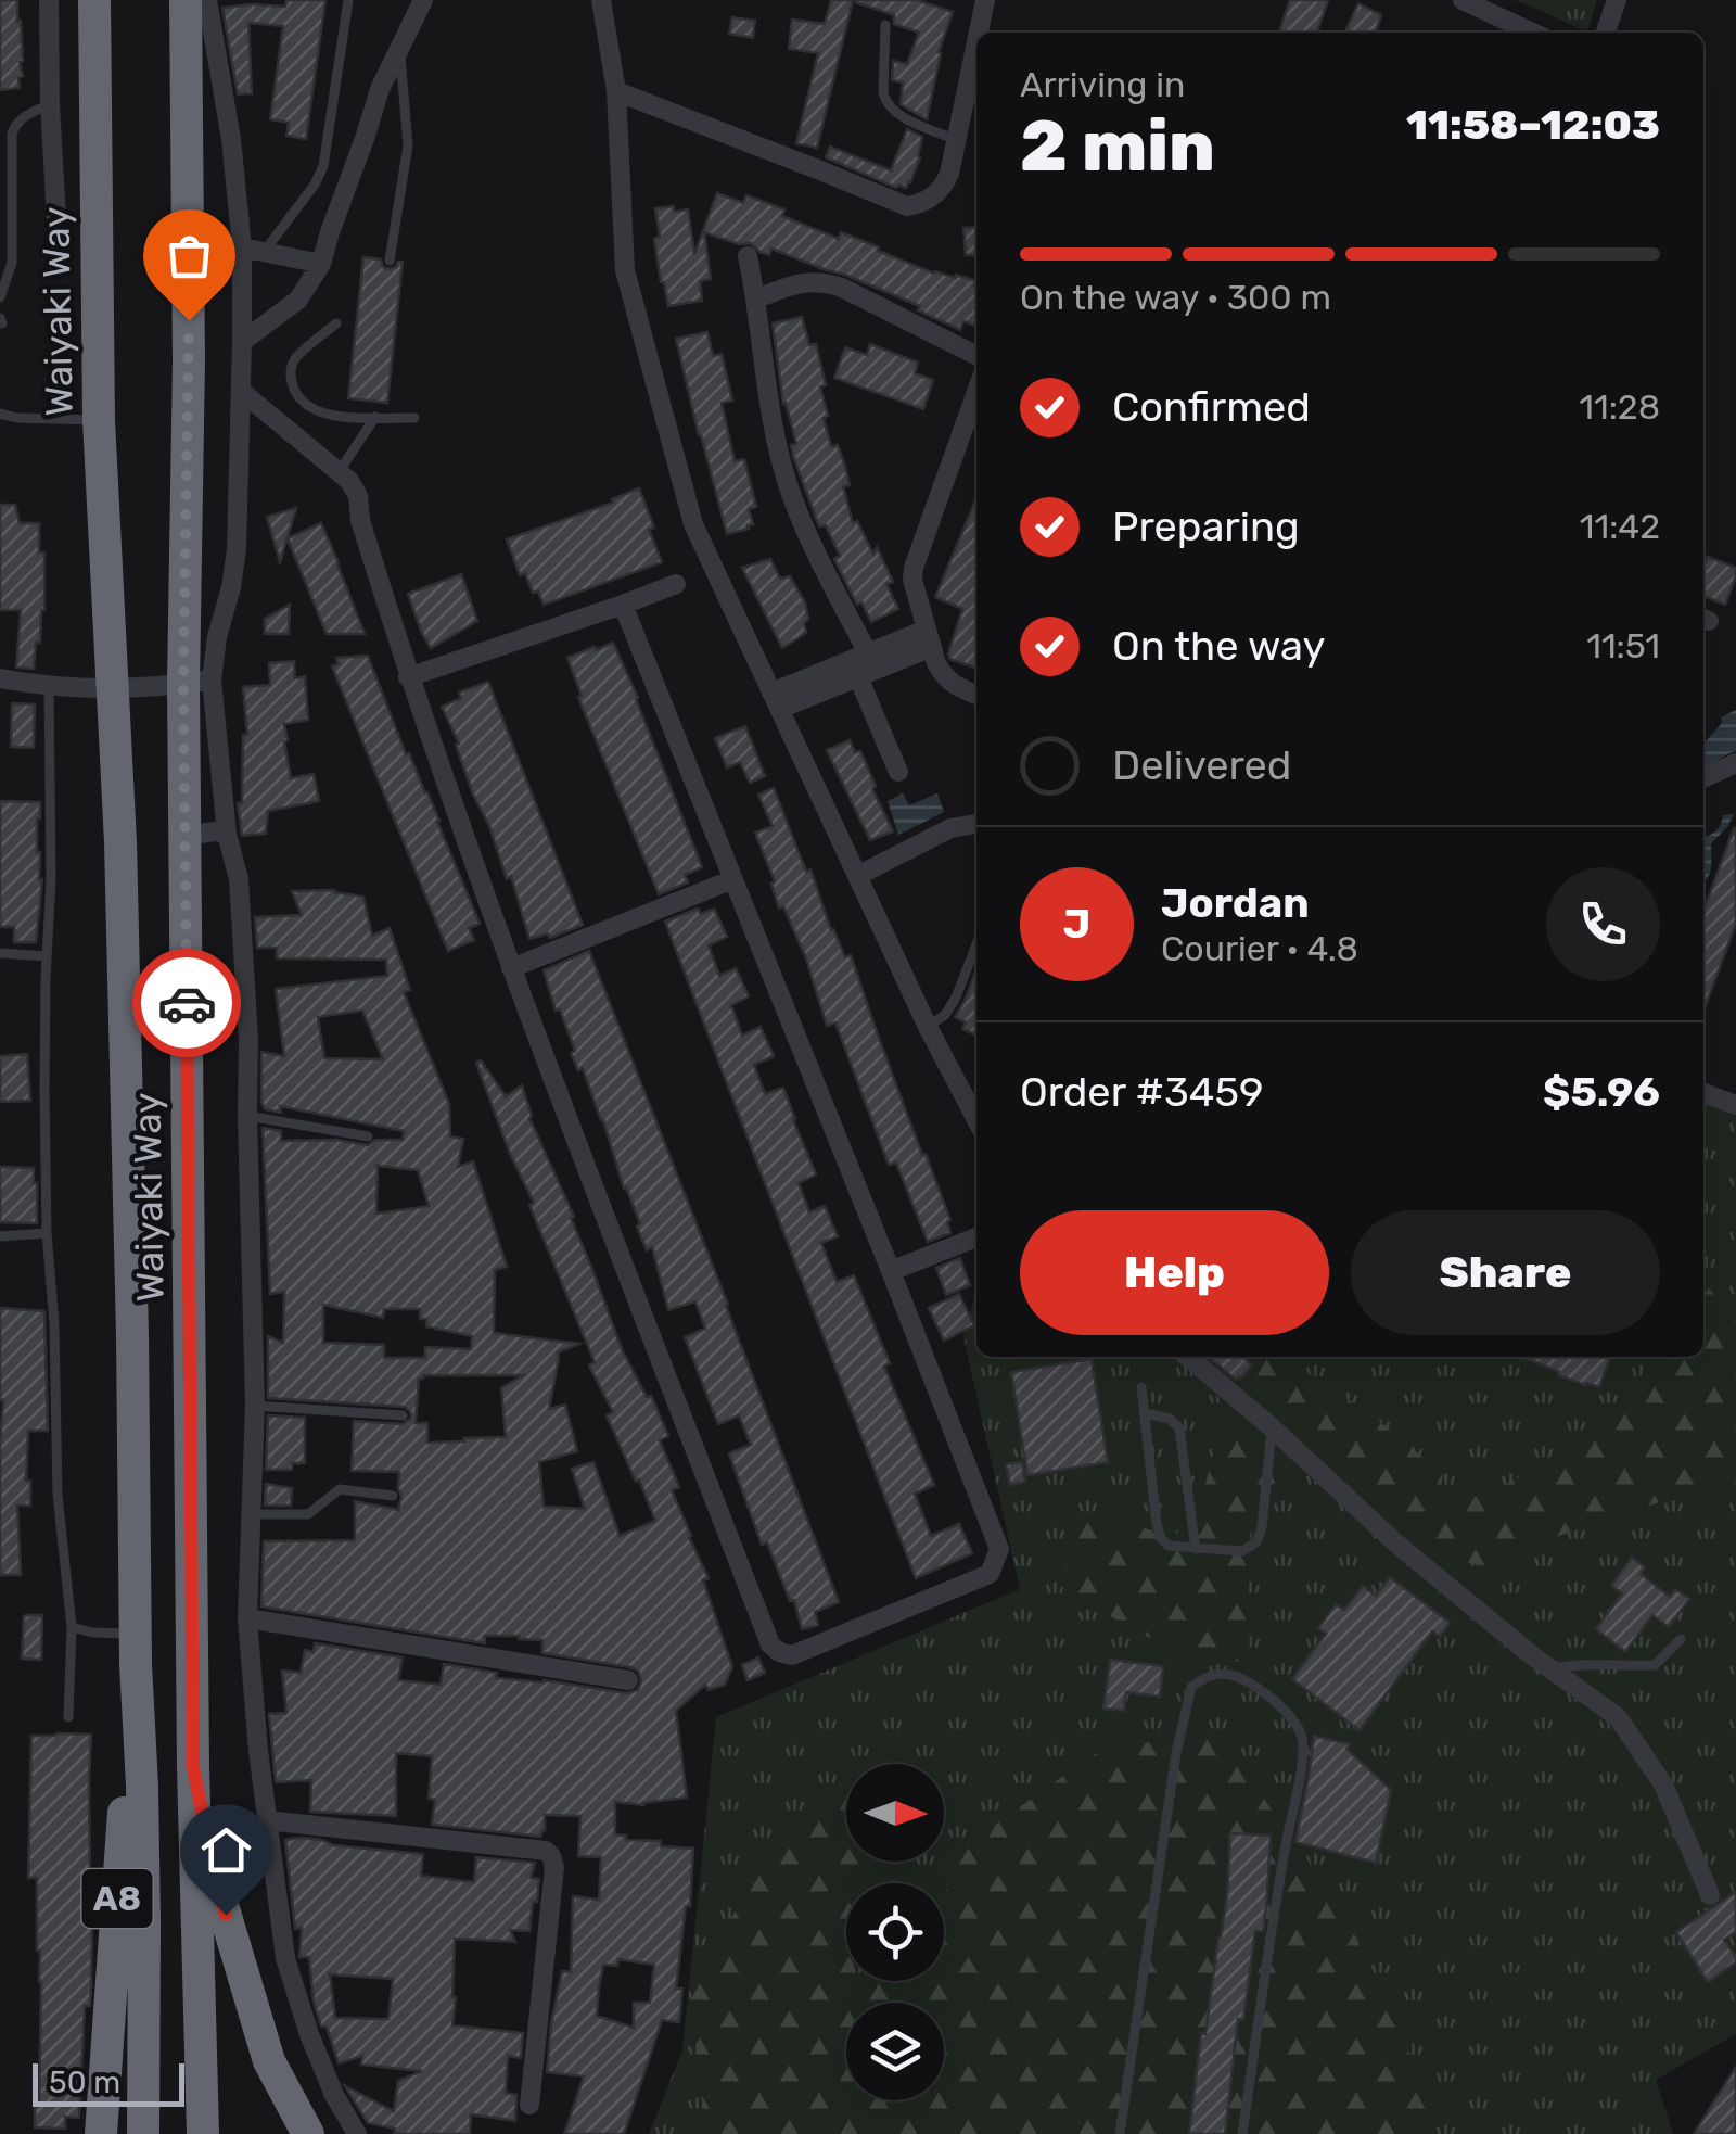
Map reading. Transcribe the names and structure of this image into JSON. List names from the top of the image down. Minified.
{"streets":{"highway":["Waiyaki Way","A8"]},"scale_bar":"50 m","north":"right","page":{"heading":["2 min","Arriving in","11:58–12:03"],"panel":["Jordan","Courier · 4.8","Order #3459","$5.96"],"bar":"On the way · 300 m","list":[["Confirmed","11:28"],["Preparing","11:42"],["On the way","11:51"],"Delivered"],"round":"J","buttons":["Help","Share"],"scale":"50 m"}}
